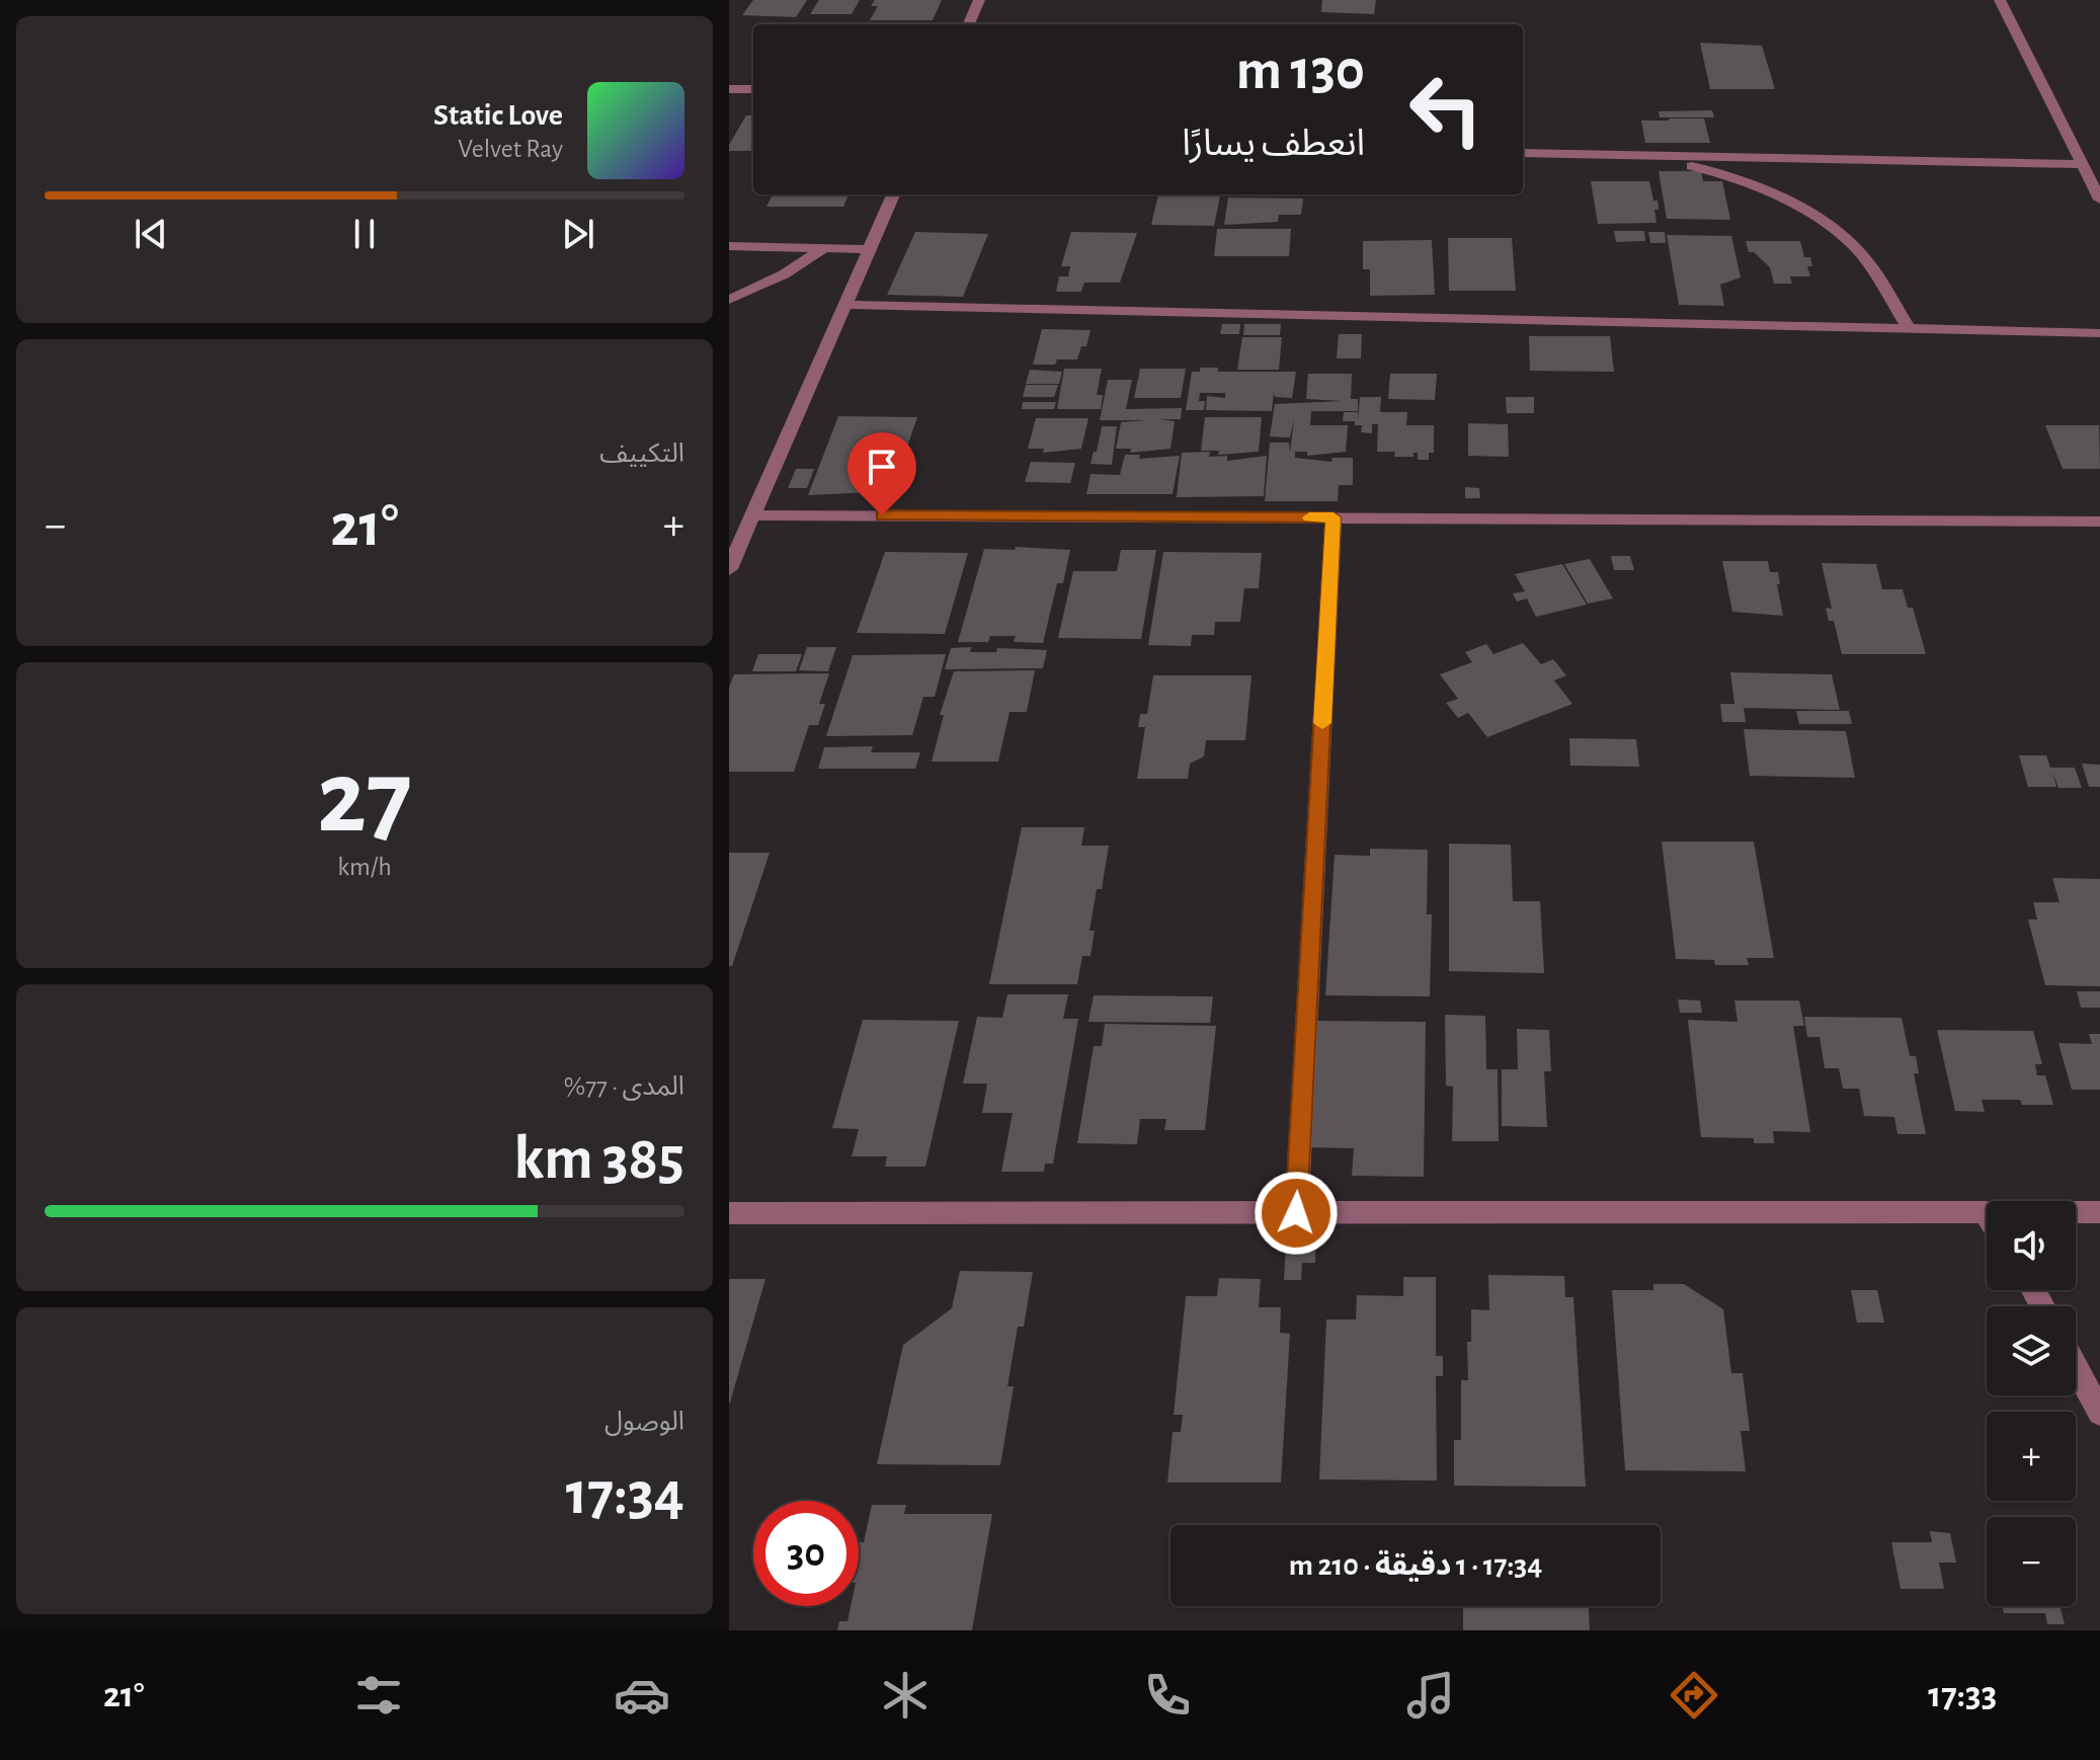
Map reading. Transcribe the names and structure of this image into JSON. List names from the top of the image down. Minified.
{"page":{"turn":["130 m","انعطف يسارًا"],"song":["Static Love","Velvet Ray"],"tile":["التكييف",["27","km/h"],["المدى · 77%","385 km"],["الوصول","17:34"]],"heat":["−","21°","+"],"map_buttons":["+","−"],"limit":"30","trip":"17:34 · 1 دقيقة · 210 m","tabs":["17:33","21°"]}}
